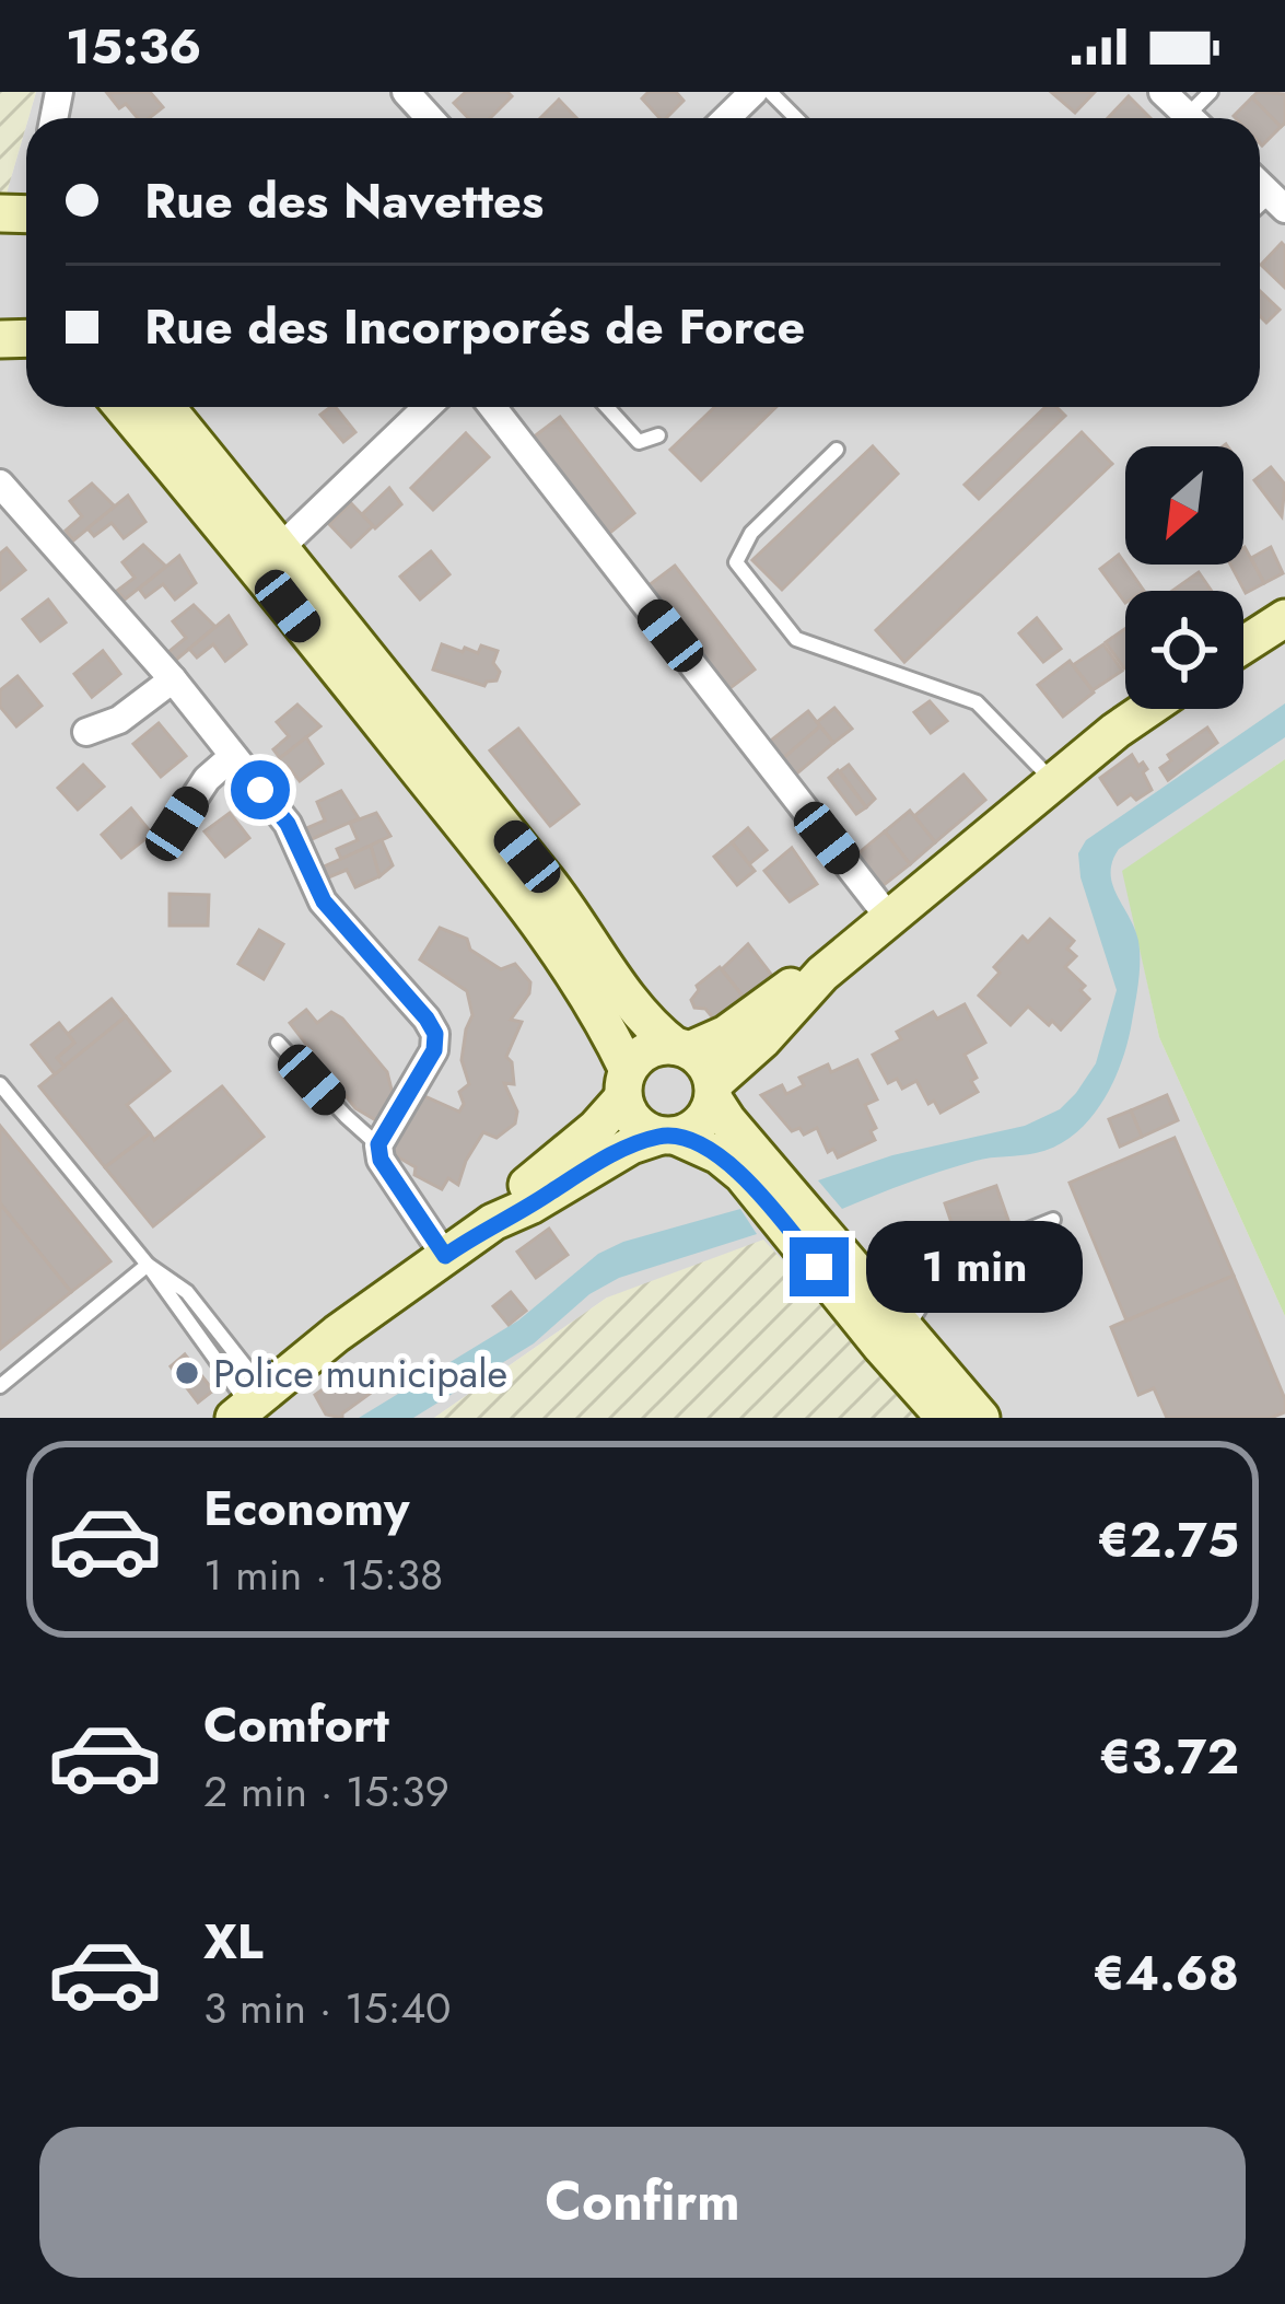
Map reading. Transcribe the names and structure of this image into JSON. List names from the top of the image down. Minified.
{"places":["Police municipale"],"north":"bottom left","page":{"status":"15:36","banner":["Rue des Navettes","Rue des Incorporés de Force"],"bubble":"1 min","list":[{"name":"Economy","note":"1 min · 15:38","value":"€2.75"},{"name":"Comfort","note":"2 min · 15:39","value":"€3.72"},{"name":"XL","note":"3 min · 15:40","value":"€4.68"}],"buttons":"Confirm"}}
